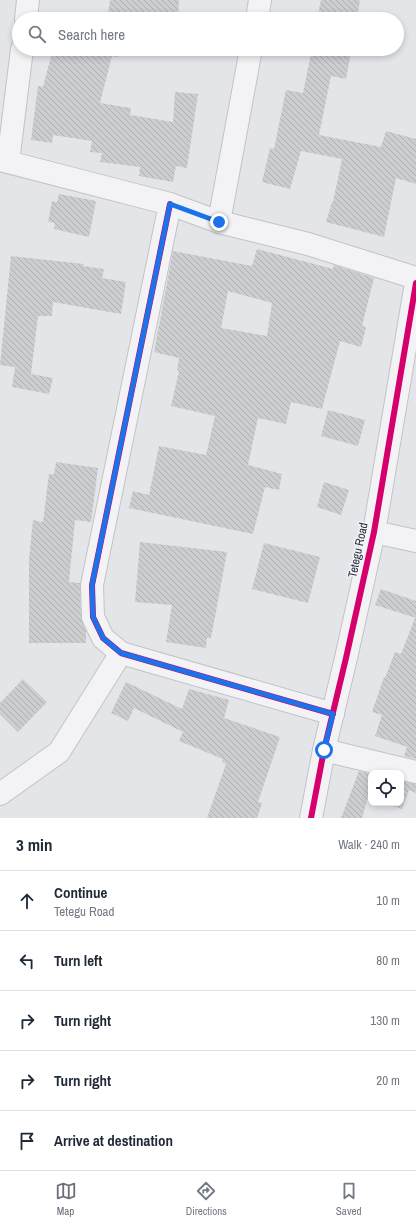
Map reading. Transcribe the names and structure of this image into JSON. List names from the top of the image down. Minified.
{"streets":{"street":["Tetegu Road"]},"page":{"search":"Search here","heading":["3 min","Walk · 240 m"],"list":[["Continue","Tetegu Road","10 m"],["Turn left","80 m"],["Turn right","130 m"],["Turn right","20 m"],"Arrive at destination"],"nav":["Map","Directions","Saved"]}}
